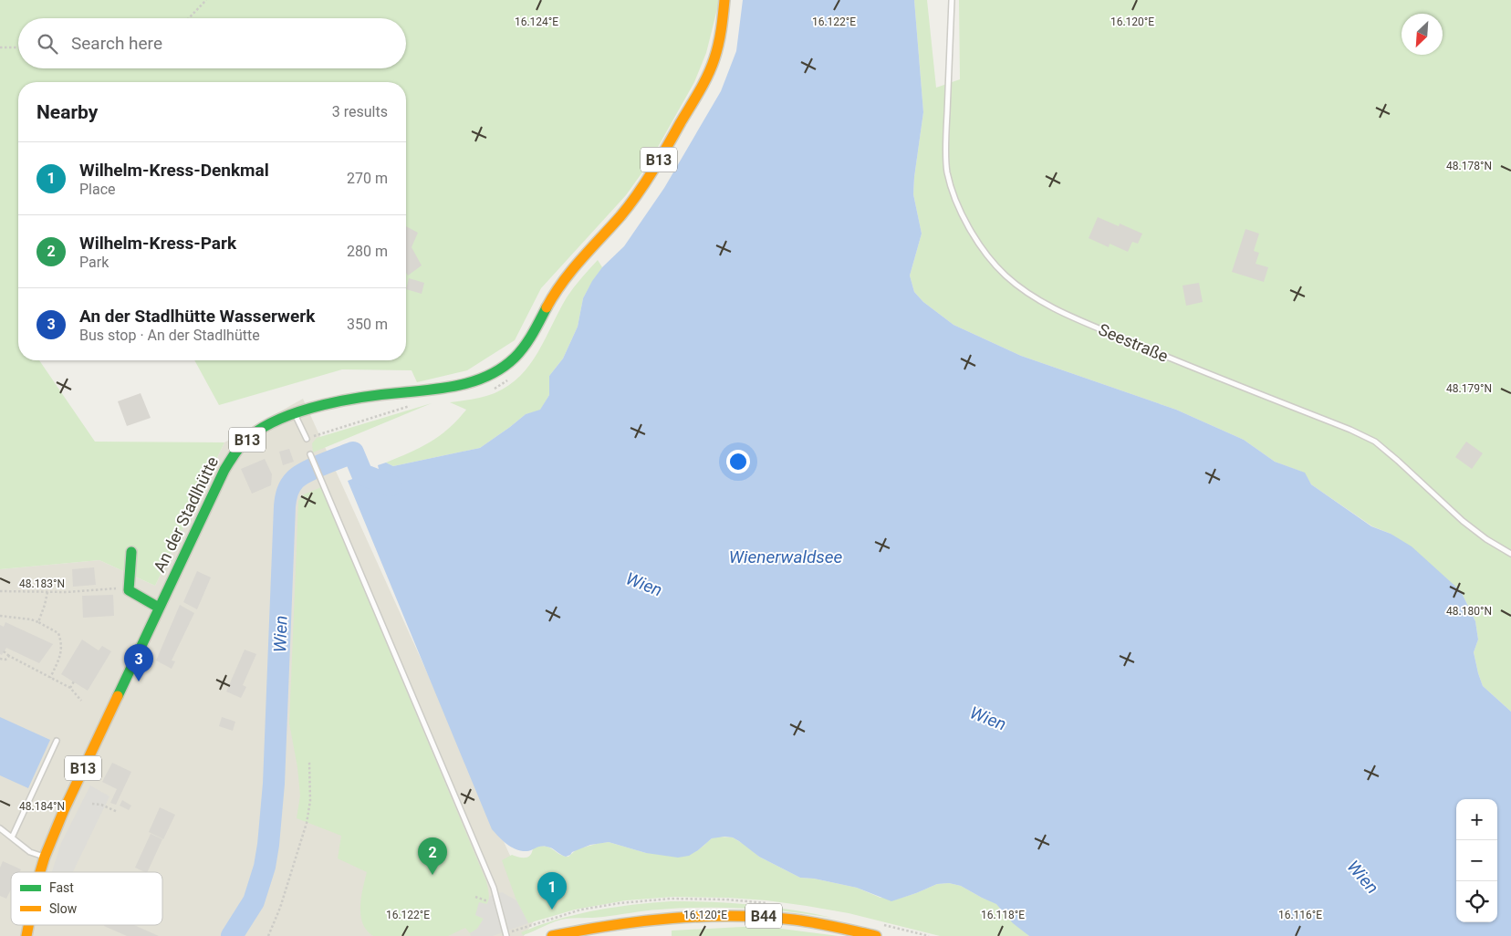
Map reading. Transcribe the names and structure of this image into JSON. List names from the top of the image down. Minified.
{"streets":{"main road":["B13","An der Stadlhütte","B44"],"lane":["Seestraße"]},"water":["Wienerwaldsee","Wien"],"legend":["Fast","Slow"],"north":"bottom left","page":{"search":"Search here","heading":["Nearby","3 results"],"list":[{"mark":"1","name":"Wilhelm-Kress-Denkmal","note":"Place","value":"270 m"},{"mark":"2","name":"Wilhelm-Kress-Park","note":"Park","value":"280 m"},{"mark":"3","name":"An der Stadlhütte Wasserwerk","note":"Bus stop · An der Stadlhütte","value":"350 m"}],"pins":["3","2","1"],"map_buttons":["+","−"]},"coordinates":["16.122°E","16.120°E","16.124°E","48.178°N","48.179°N","48.183°N","48.180°N","48.184°N","16.118°E","16.116°E"]}
